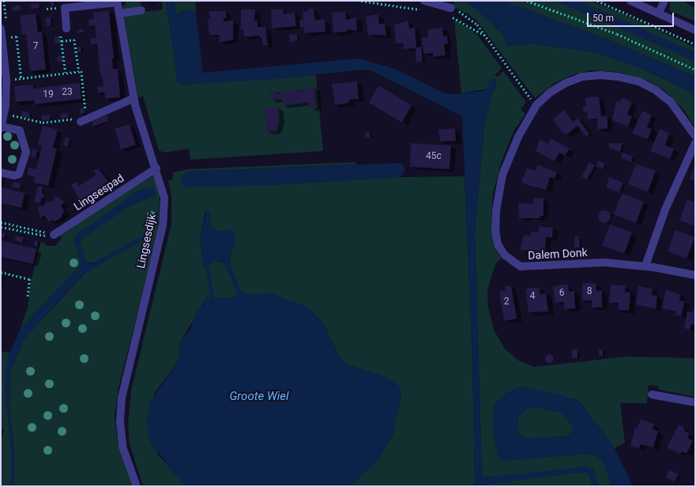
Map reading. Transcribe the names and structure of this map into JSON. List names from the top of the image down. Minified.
{"streets":{"street":["Lingsespad","Lingsesdijk","Dalem Donk"]},"crossings":[["Lingsespad","Lingsesdijk"]],"water":["Groote Wiel"],"house_numbers":["7","23","19","45c","8","6","4","2"],"scale_bar":"50 m"}
